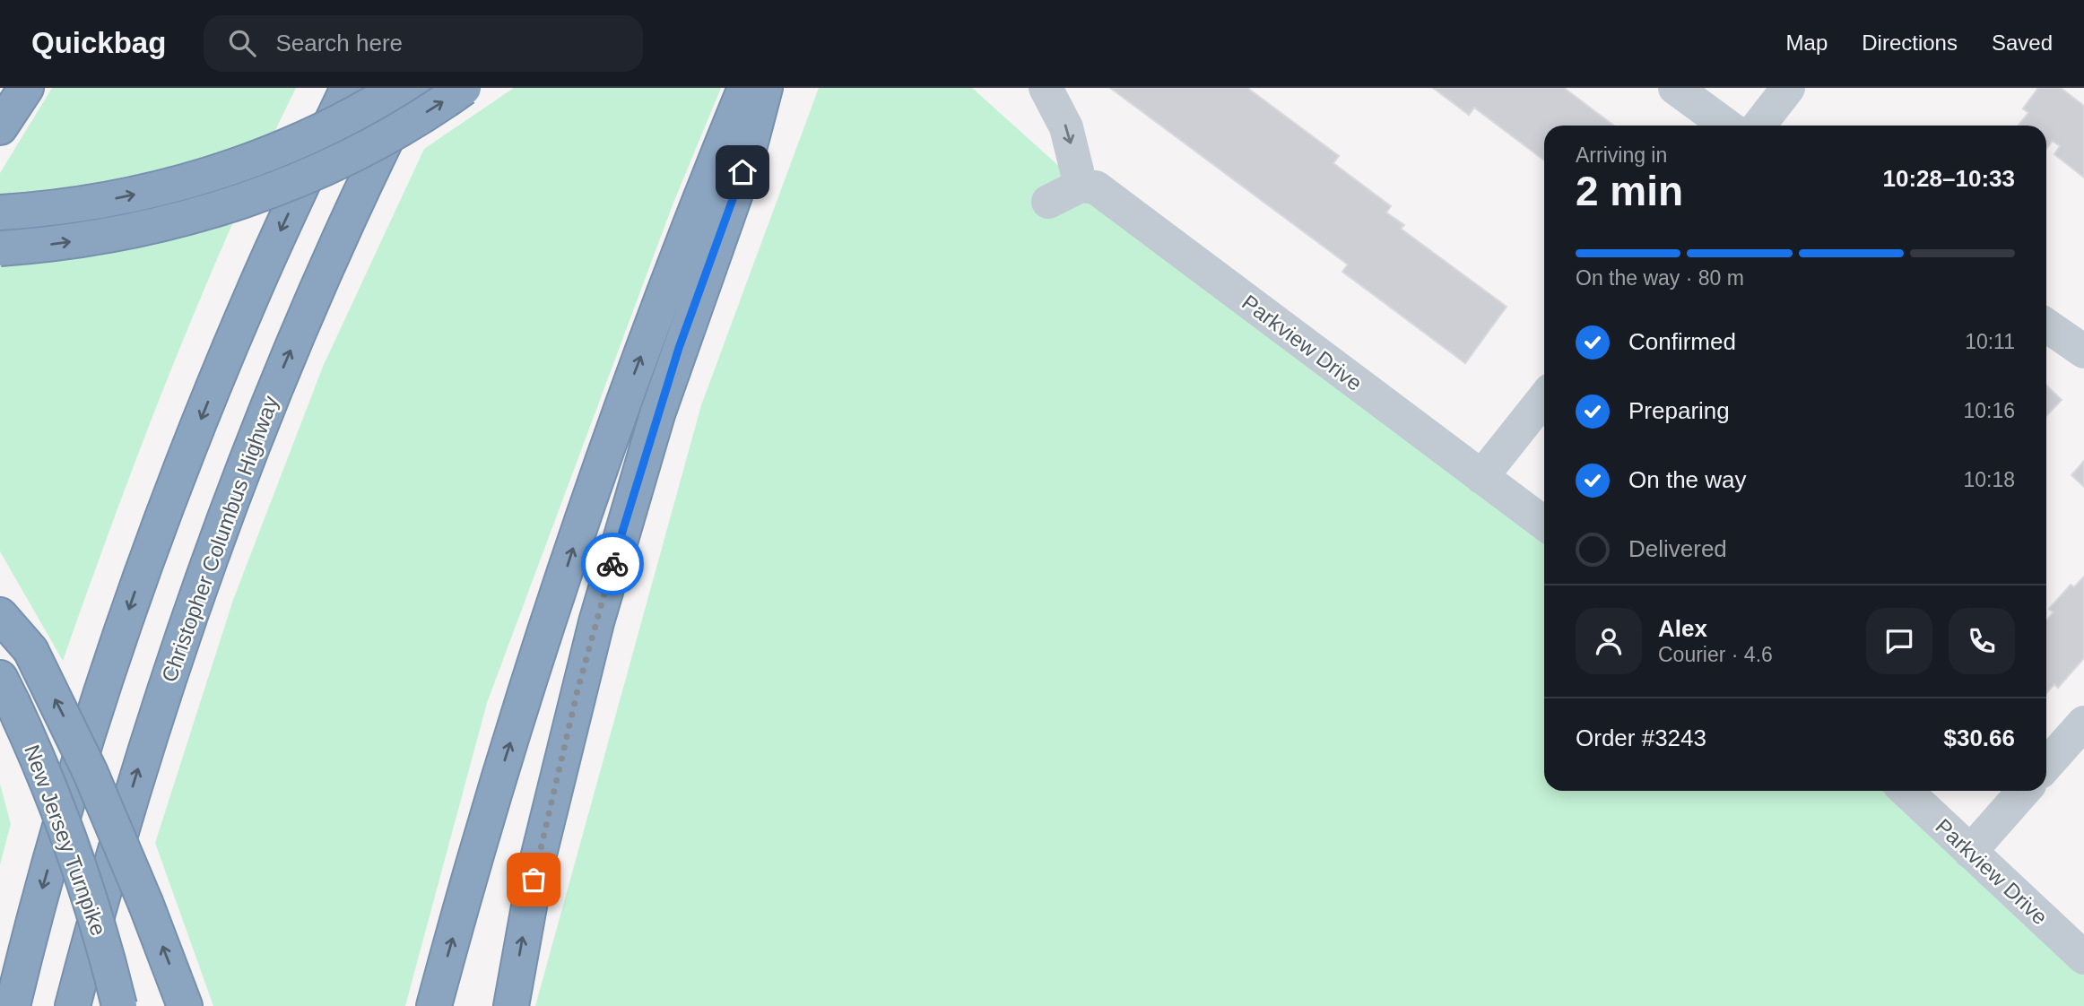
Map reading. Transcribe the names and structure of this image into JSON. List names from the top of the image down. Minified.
{"streets":{"highway":["Christopher Columbus Highway","New Jersey Turnpike"],"street":["Parkview Drive"]},"page":{"header":"Quickbag","search":"Search here","nav":["Map","Directions","Saved"],"heading":["2 min","Arriving in","10:28–10:33"],"panel":["Alex","Courier · 4.6","Order #3243","$30.66"],"bar":"On the way · 80 m","list":[["Confirmed","10:11"],["Preparing","10:16"],["On the way","10:18"],"Delivered"]}}
